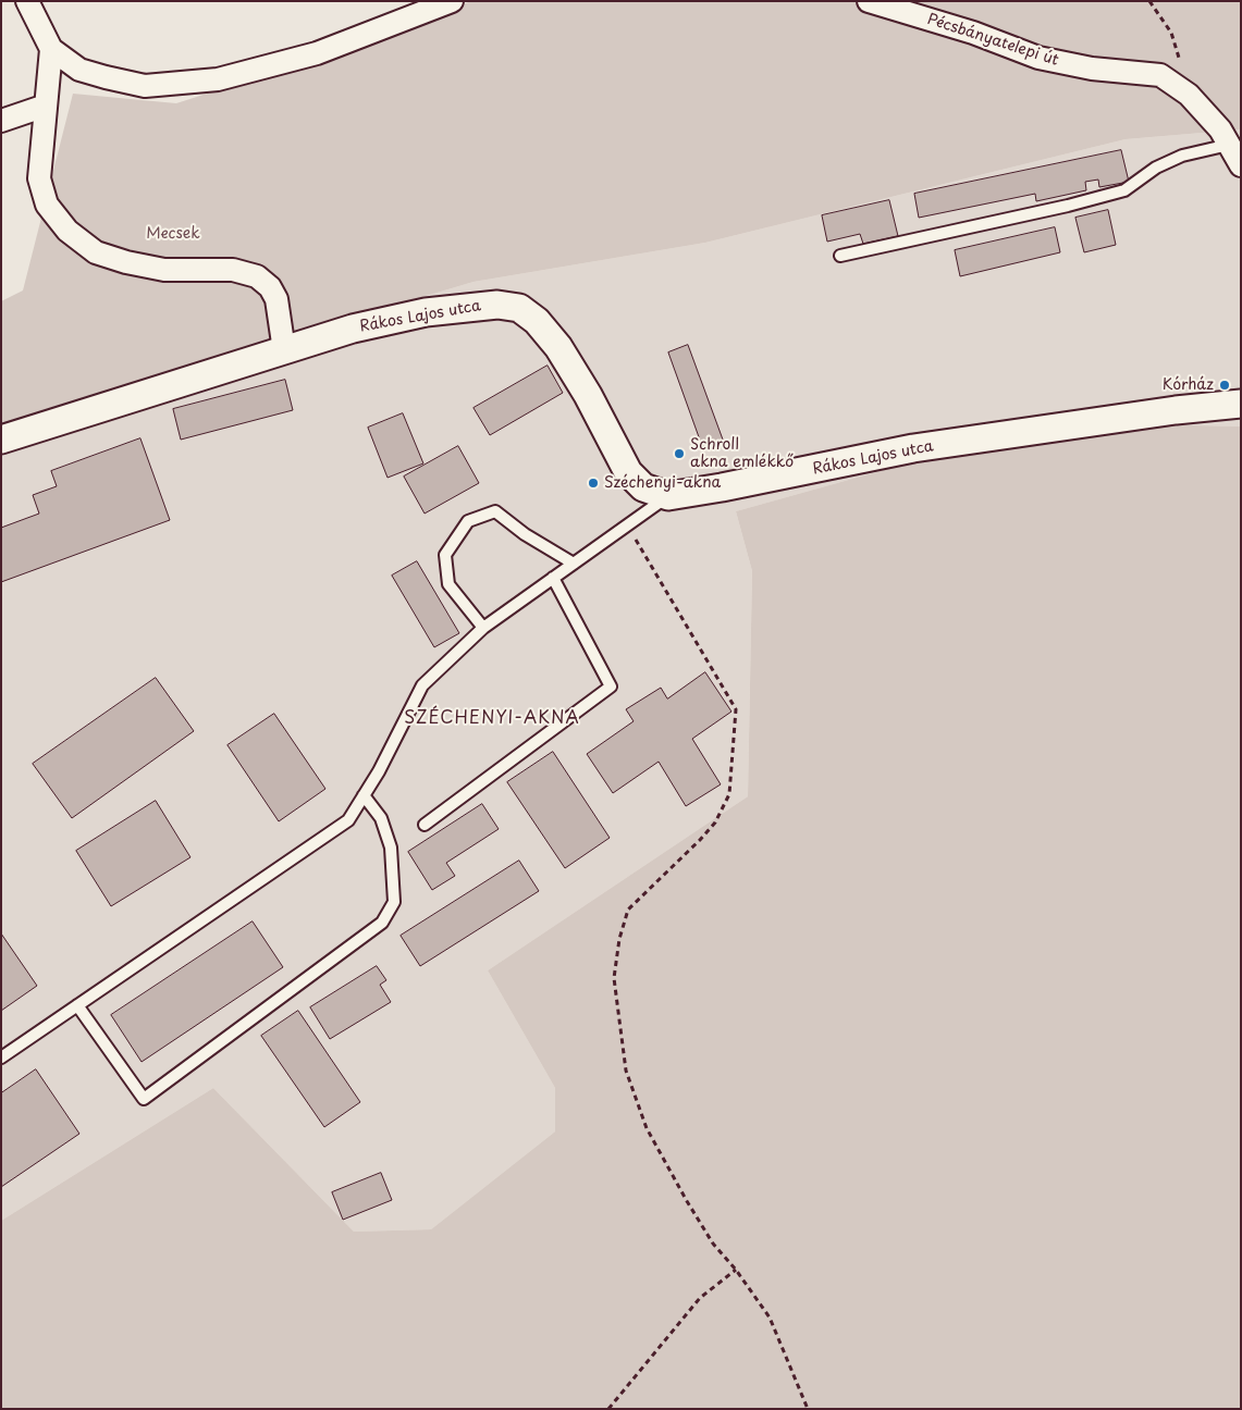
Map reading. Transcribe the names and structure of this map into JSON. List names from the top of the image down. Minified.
{"streets":{"street":["Pécsbányatelepi út","Rákos Lajos utca"]},"districts":["SZÉCHENYI-AKNA"],"parks":["Mecsek"],"places":["Kórház","Schroll akna emlékkő","Széchenyi-akna"]}
